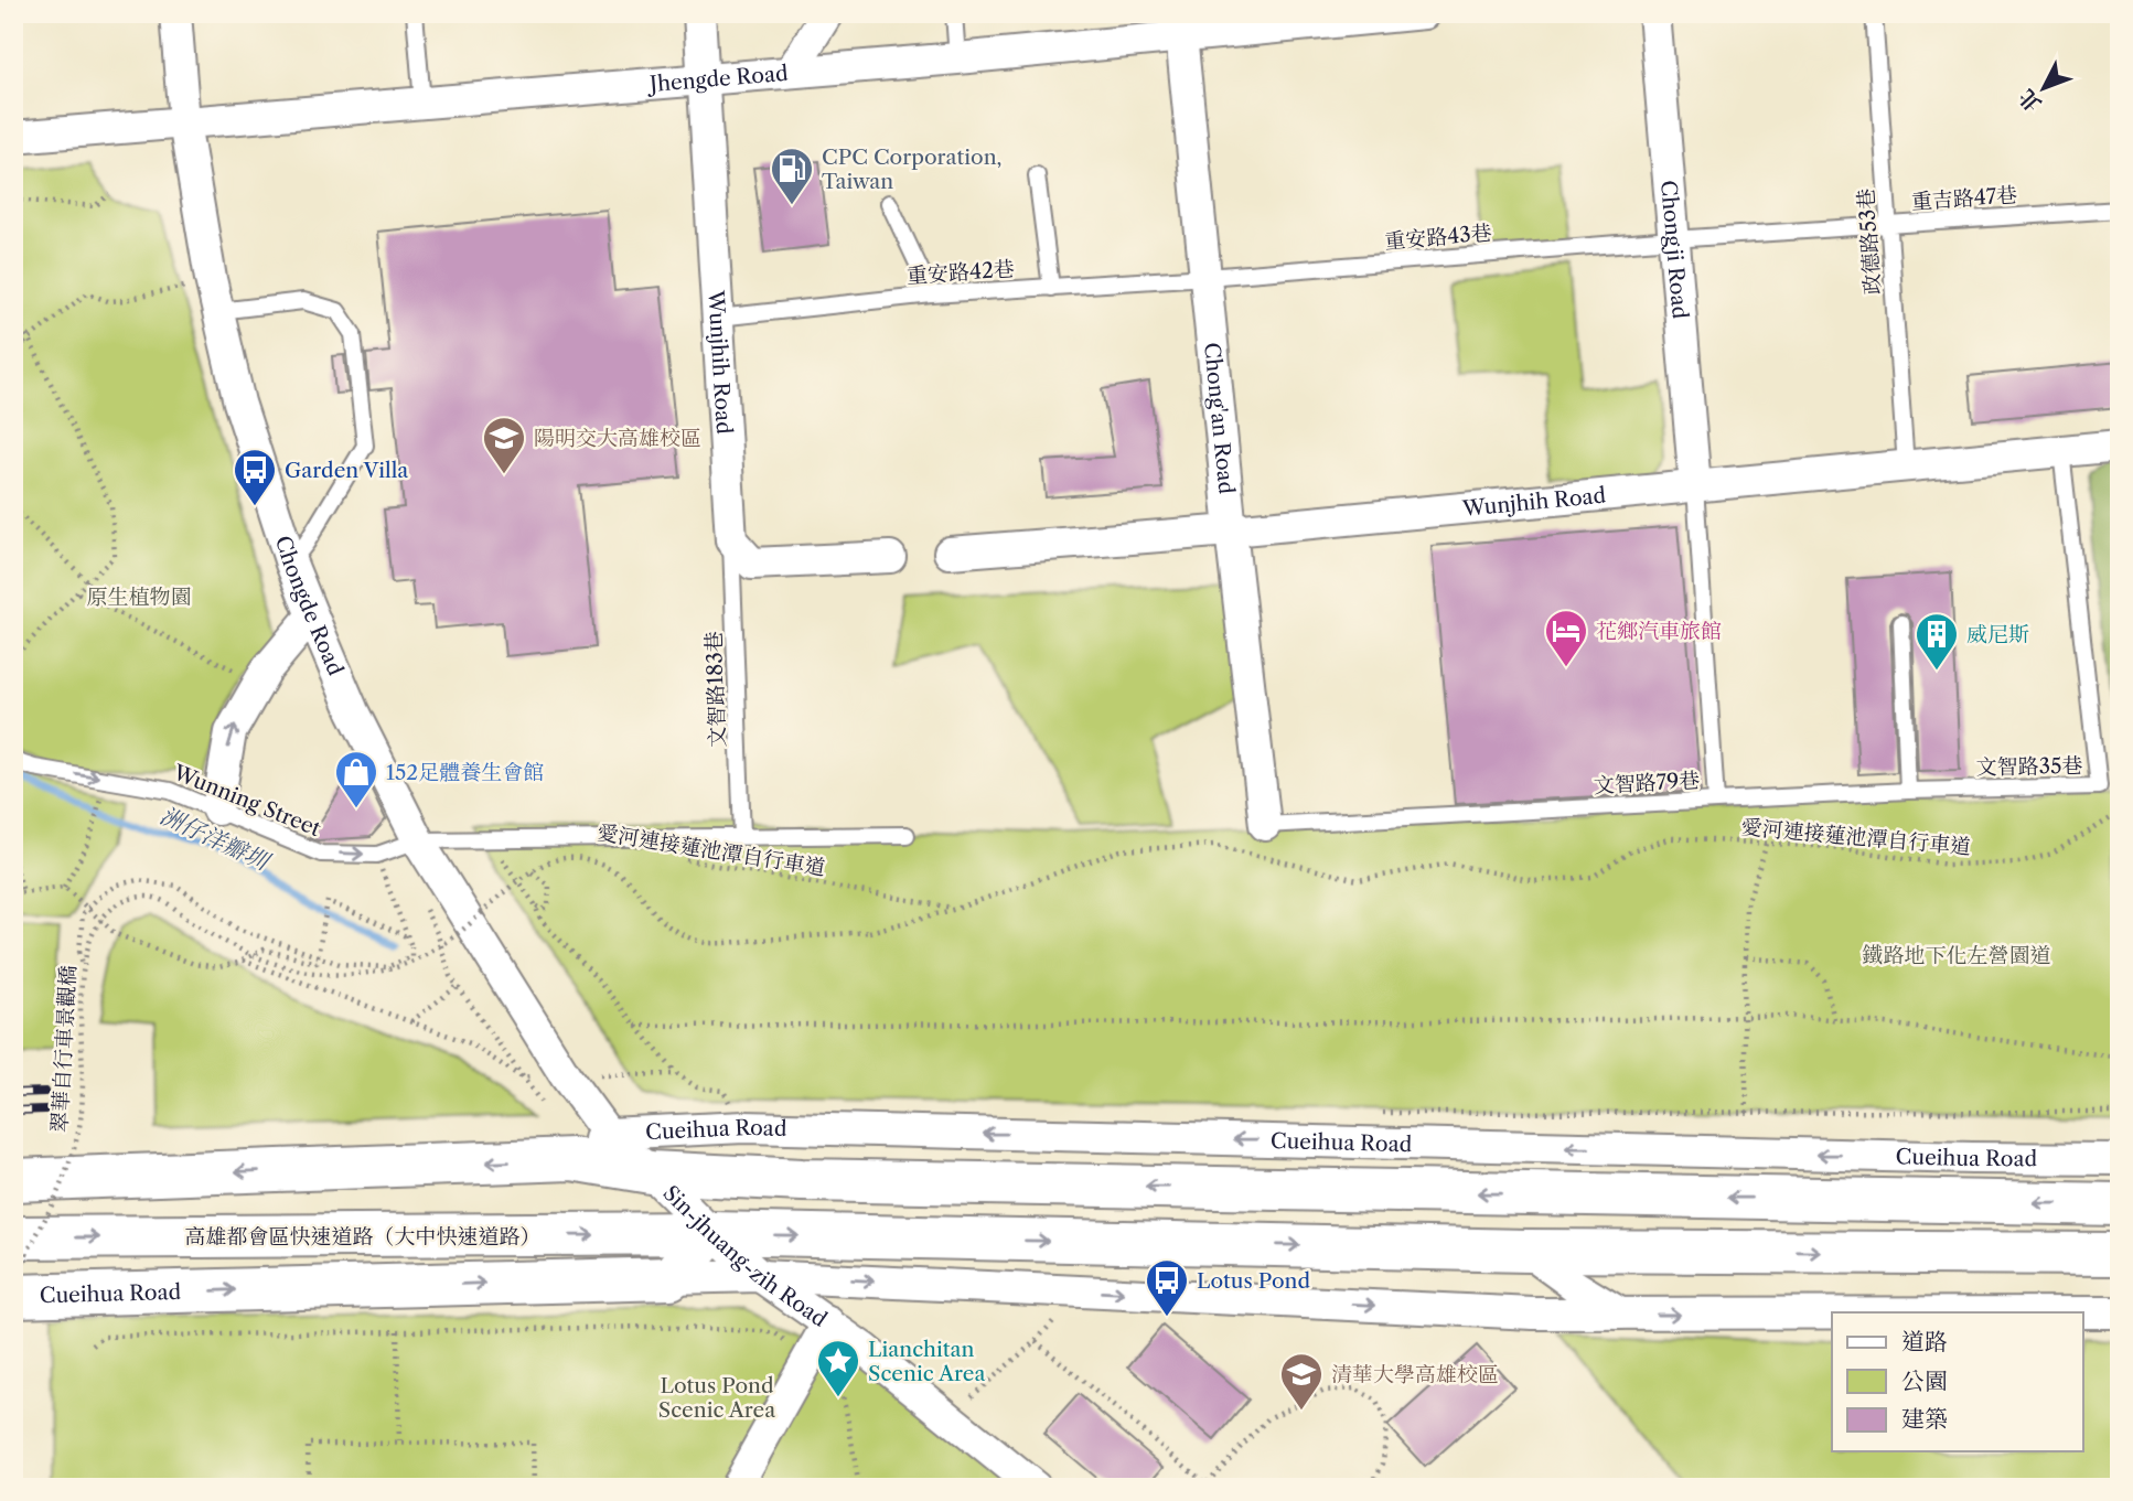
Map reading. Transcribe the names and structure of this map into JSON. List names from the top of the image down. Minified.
{"streets":{"main road":["Cueihua Road","高雄都會區快速道路（大中快速道路）"],"street":["Jhengde Road","Chongji Road","Wunjhih Road","Chong'an Road","Chongde Road","Sin-jhuang-zih Road"],"lane":["重吉路47巷","重安路43巷","政德路53巷","重安路42巷","文智路183巷","文智路35巷","文智路79巷","Wunning Street"],"path":["愛河連接蓮池潭自行車道","翠華自行車景觀橋"]},"crossings":[["Jhengde Road","Wunjhih Road"],["Jhengde Road","Chong'an Road"],["Jhengde Road","Chongde Road"],["重吉路47巷","重安路43巷"],["重吉路47巷","政德路53巷"],["重吉路47巷","Chongji Road"],["重安路43巷","Chongji Road"],["重安路43巷","重安路42巷"],["重安路43巷","Chong'an Road"],["政德路53巷","Wunjhih Road"],["Chongji Road","Wunjhih Road"],["Chongji Road","文智路79巷"],["重安路42巷","Wunjhih Road"],["重安路42巷","Chong'an Road"],["Wunjhih Road","Chong'an Road"],["Wunjhih Road","文智路183巷"],["Wunjhih Road","文智路35巷"],["Wunjhih Road","文智路79巷"],["Chong'an Road","文智路79巷"],["Chongde Road","Wunning Street"],["Chongde Road","Cueihua Road"],["Chongde Road","Sin-jhuang-zih Road"],["文智路183巷","Wunning Street"],["文智路35巷","文智路79巷"],["愛河連接蓮池潭自行車道","翠華自行車景觀橋"],["Cueihua Road","Sin-jhuang-zih Road"],["高雄都會區快速道路（大中快速道路）","Sin-jhuang-zih Road"]],"one_way":["高雄都會區快速道路（大中快速道路）"],"water":["洲仔洋瓣圳"],"parks":["原生植物園","鐵路地下化左營園道","Lotus Pond Scenic Area"],"places":{"fuel station":["CPC Corporation, Taiwan"],"school or university":["陽明交大高雄校區","清華大學高雄校區"],"bus stop":["Garden Villa","Lotus Pond"],"hotel":["花鄉汽車旅館"],"building":["威尼斯"],"shop":["152足體養生會館"],"place":["Lianchitan Scenic Area"]},"legend":["道路","公園","建築"],"north":"bottom left"}
